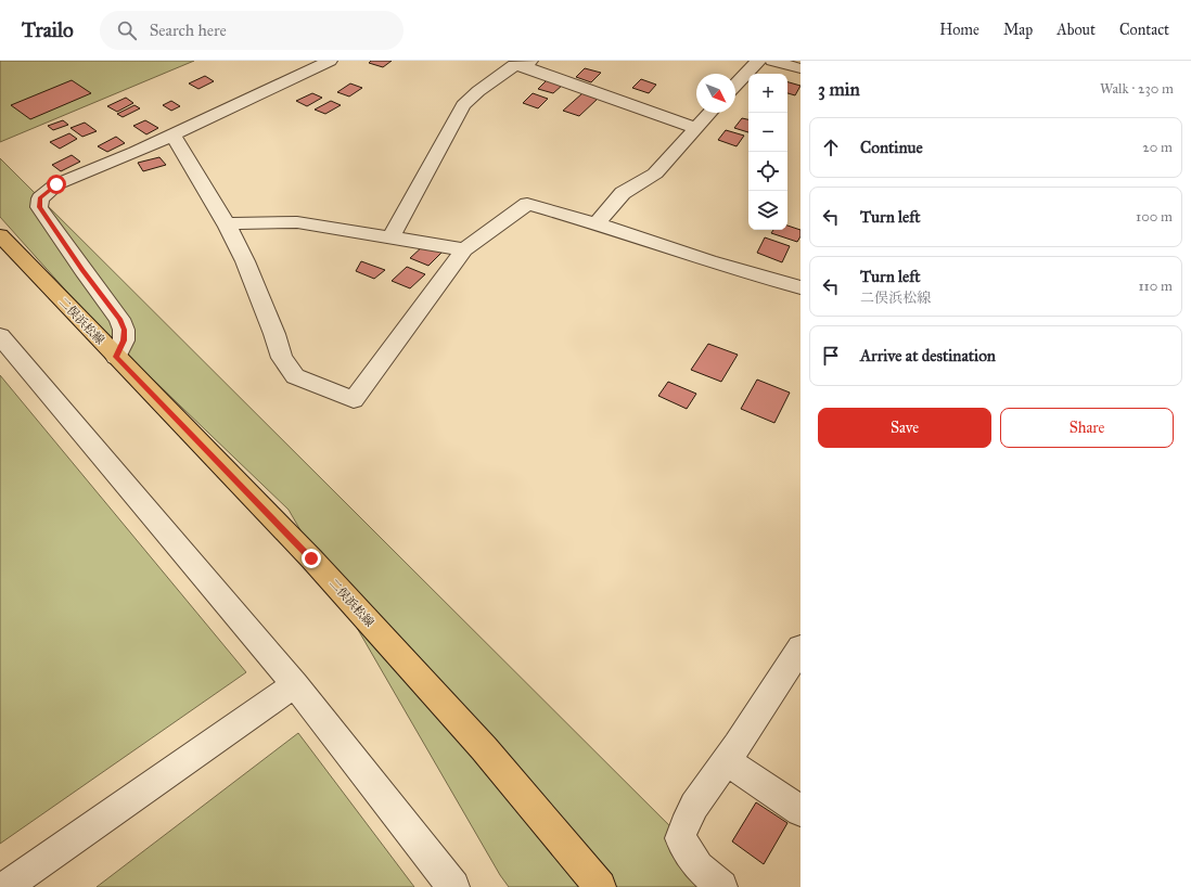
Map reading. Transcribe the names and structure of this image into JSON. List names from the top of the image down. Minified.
{"streets":{"main road":["二俣浜松線"]},"north":"bottom right","page":{"header":"Trailo","search":"Search here","nav":["Home","Map","About","Contact"],"heading":["3 min","Walk · 230 m"],"map_buttons":["+","−"],"list":[["Continue","20 m"],["Turn left","100 m"],["Turn left","二俣浜松線","110 m"],"Arrive at destination"],"buttons":["Save","Share"]}}
